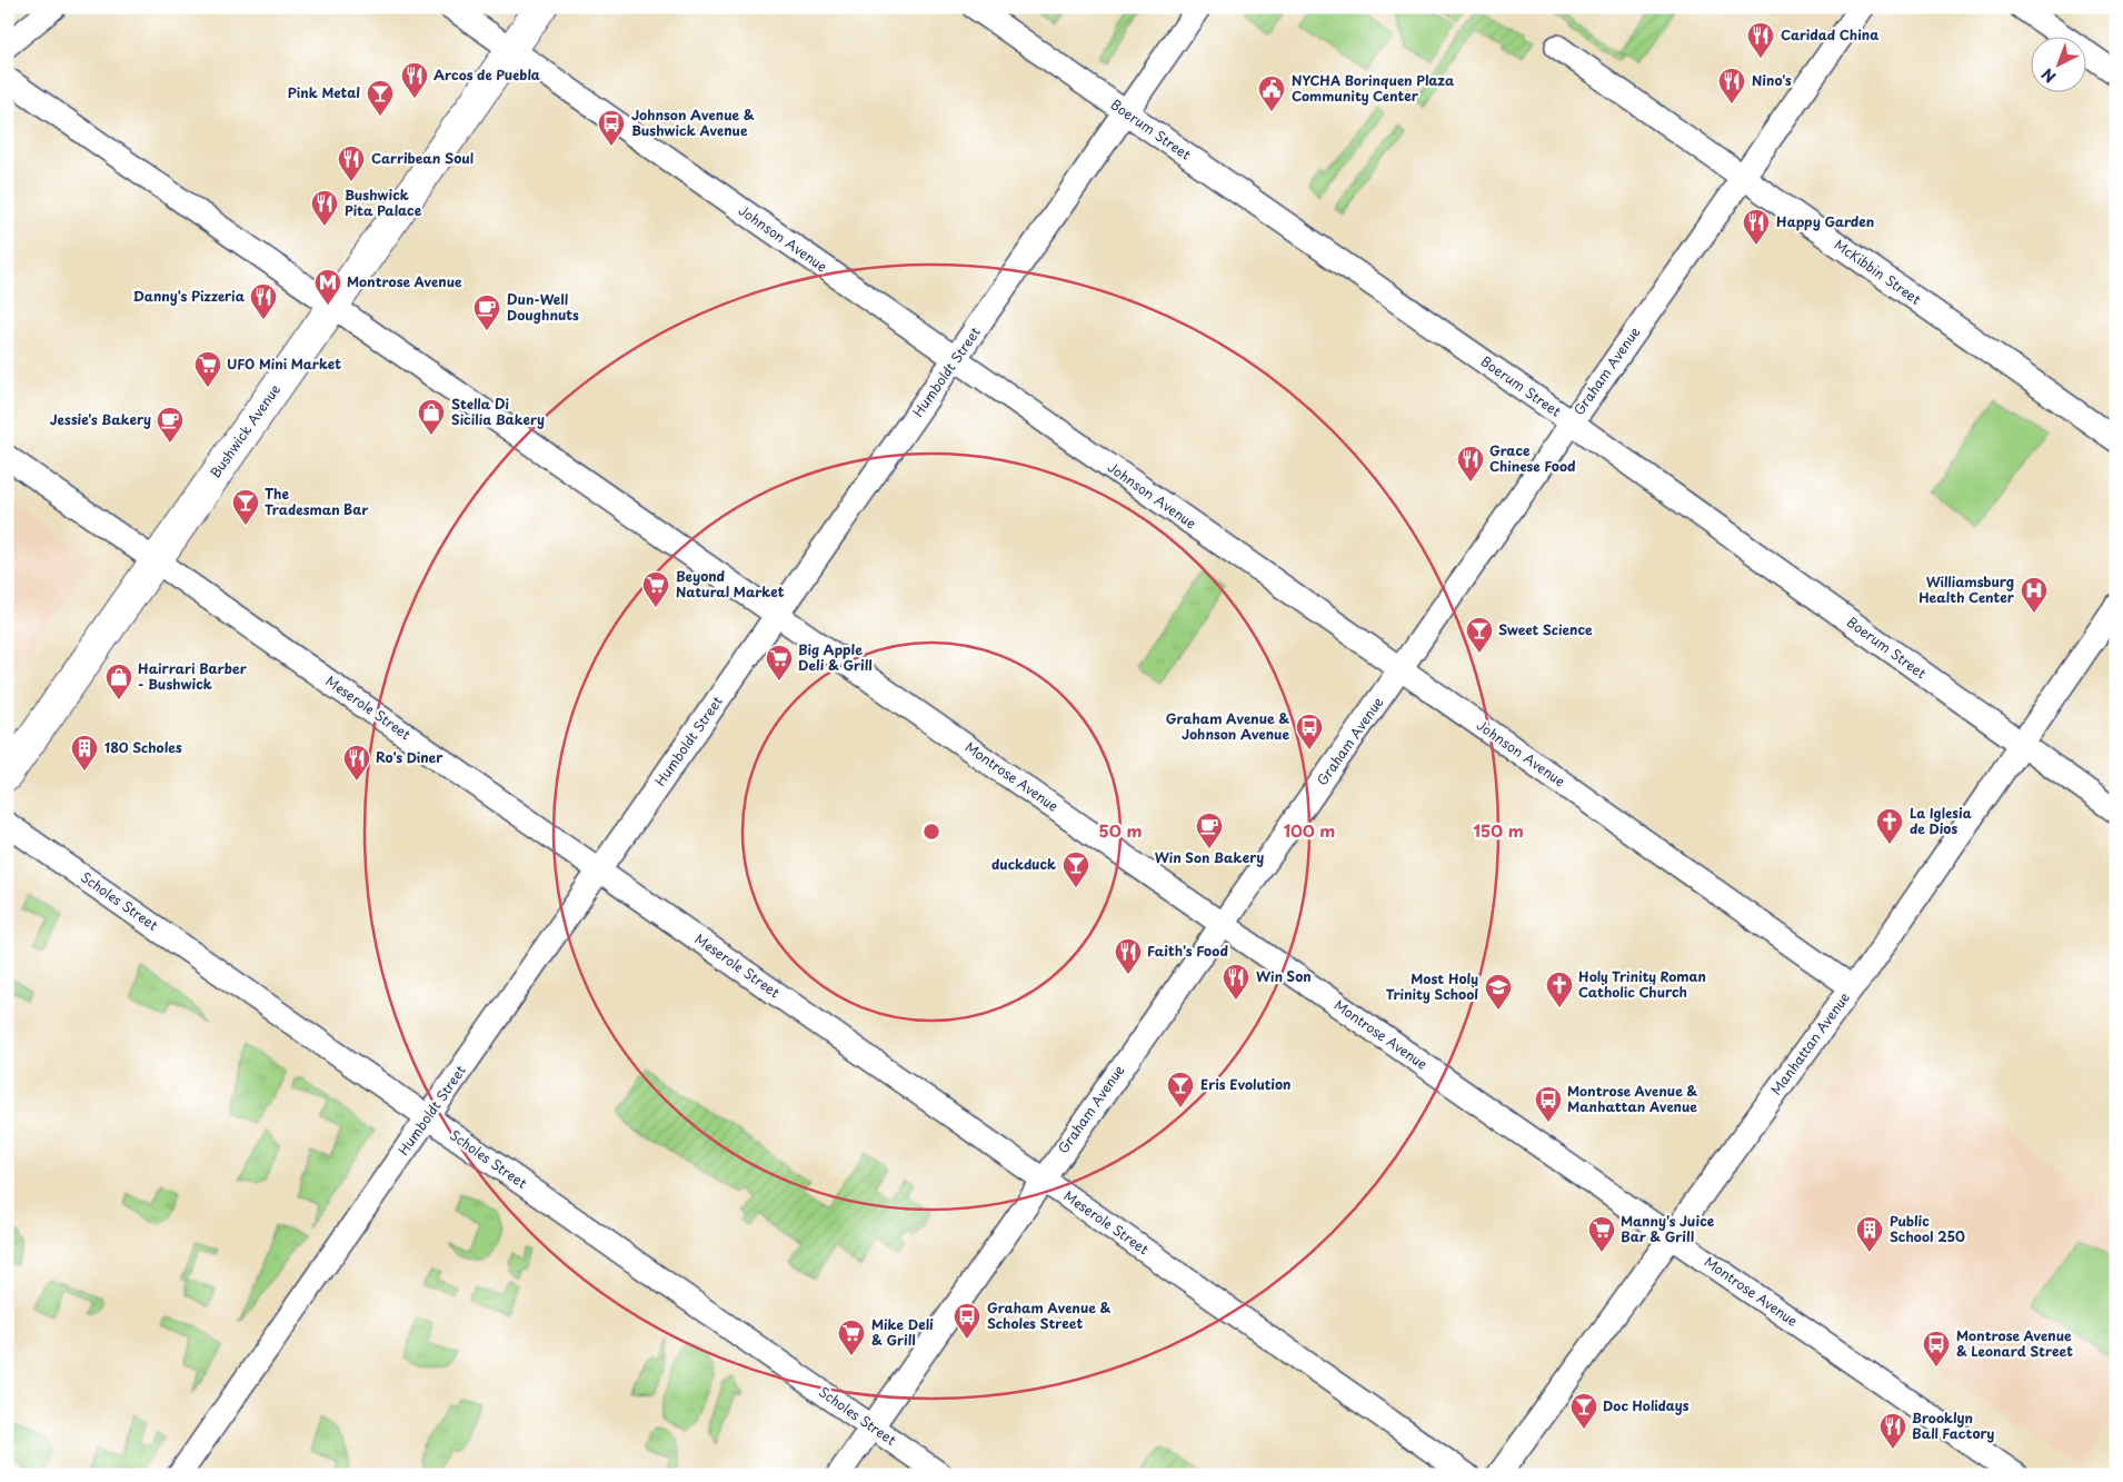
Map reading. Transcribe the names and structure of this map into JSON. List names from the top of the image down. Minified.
{"streets":{"main road":["Bushwick Avenue"],"street":["Boerum Street","Johnson Avenue","McKibbin Street","Graham Avenue","Humboldt Street","Meserole Street","Montrose Avenue","Scholes Street","Manhattan Avenue"]},"crossings":[["Boerum Street","Graham Avenue"],["Boerum Street","Humboldt Street"],["Boerum Street","Manhattan Avenue"],["Johnson Avenue","Graham Avenue"],["Johnson Avenue","Humboldt Street"],["Johnson Avenue","Bushwick Avenue"],["Johnson Avenue","Manhattan Avenue"],["McKibbin Street","Graham Avenue"],["Graham Avenue","Meserole Street"],["Graham Avenue","Montrose Avenue"],["Graham Avenue","Scholes Street"],["Humboldt Street","Meserole Street"],["Humboldt Street","Montrose Avenue"],["Humboldt Street","Scholes Street"],["Bushwick Avenue","Meserole Street"],["Bushwick Avenue","Montrose Avenue"],["Montrose Avenue","Manhattan Avenue"]],"places":{"restaurant":["Caridad China","Arcos de Puebla","Nino's","Carribean Soul","Bushwick Pita Palace","Happy Garden","Danny's Pizzeria","Grace Chinese Food","Ro's Diner","Faith's Food","Win Son","Brooklyn Ball Factory"],"public building":["NYCHA Borinquen Plaza Community Center"],"bar":["Pink Metal","The Tradesman Bar","Sweet Science","duckduck","Eris Evolution","Doc Holidays"],"bus stop":["Johnson Avenue & Bushwick Avenue","Graham Avenue & Johnson Avenue","Montrose Avenue & Manhattan Avenue","Graham Avenue & Scholes Street","Montrose Avenue & Leonard Street"],"metro station":["Montrose Avenue"],"cafe":["Dun-Well Doughnuts","Jessie's Bakery","Win Son Bakery"],"supermarket":["UFO Mini Market","Beyond Natural Market","Big Apple Deli & Grill","Manny's Juice Bar & Grill","Mike Deli & Grill"],"shop":["Stella Di Sicilia Bakery","Hairrari Barber - Bushwick"],"hospital":["Williamsburg Health Center"],"building":["180 Scholes","Public School 250"],"church":["La Iglesia de Dios","Holy Trinity Roman Catholic Church"],"school or university":["Most Holy Trinity School"]},"north":"bottom left","rings":["50 m","100 m","150 m"]}
